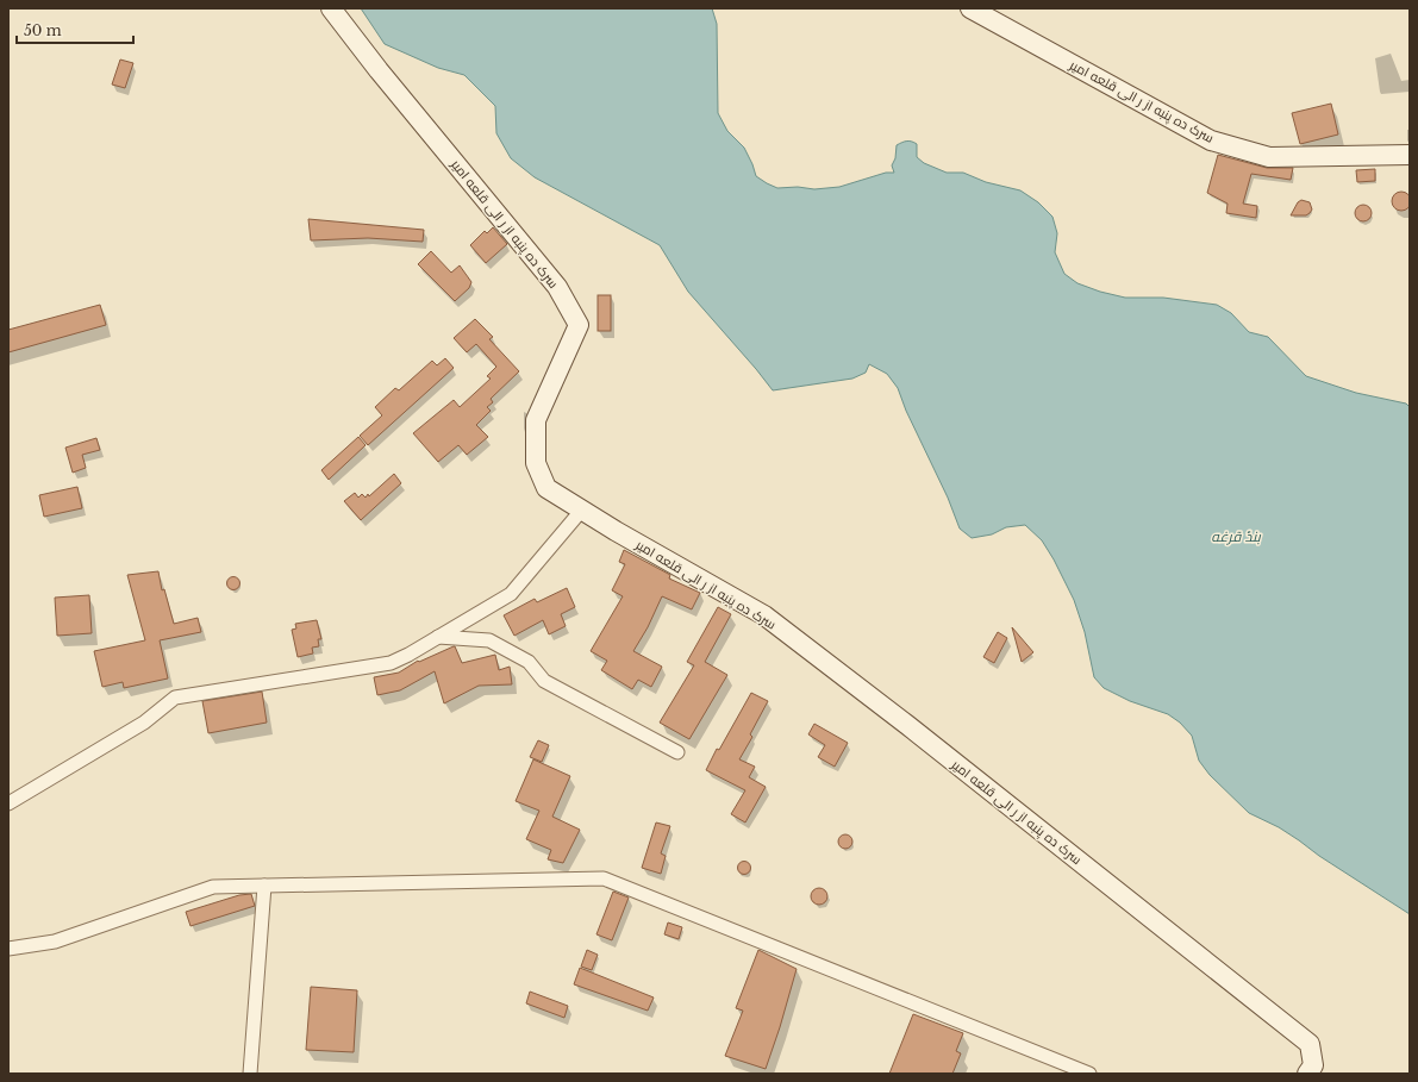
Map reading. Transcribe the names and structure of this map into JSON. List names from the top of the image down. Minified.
{"streets":{"street":["سرک ده پنبه از ر الی قلعه امیر"]},"water":["بندٔ قرغه"],"scale_bar":"50 m"}
